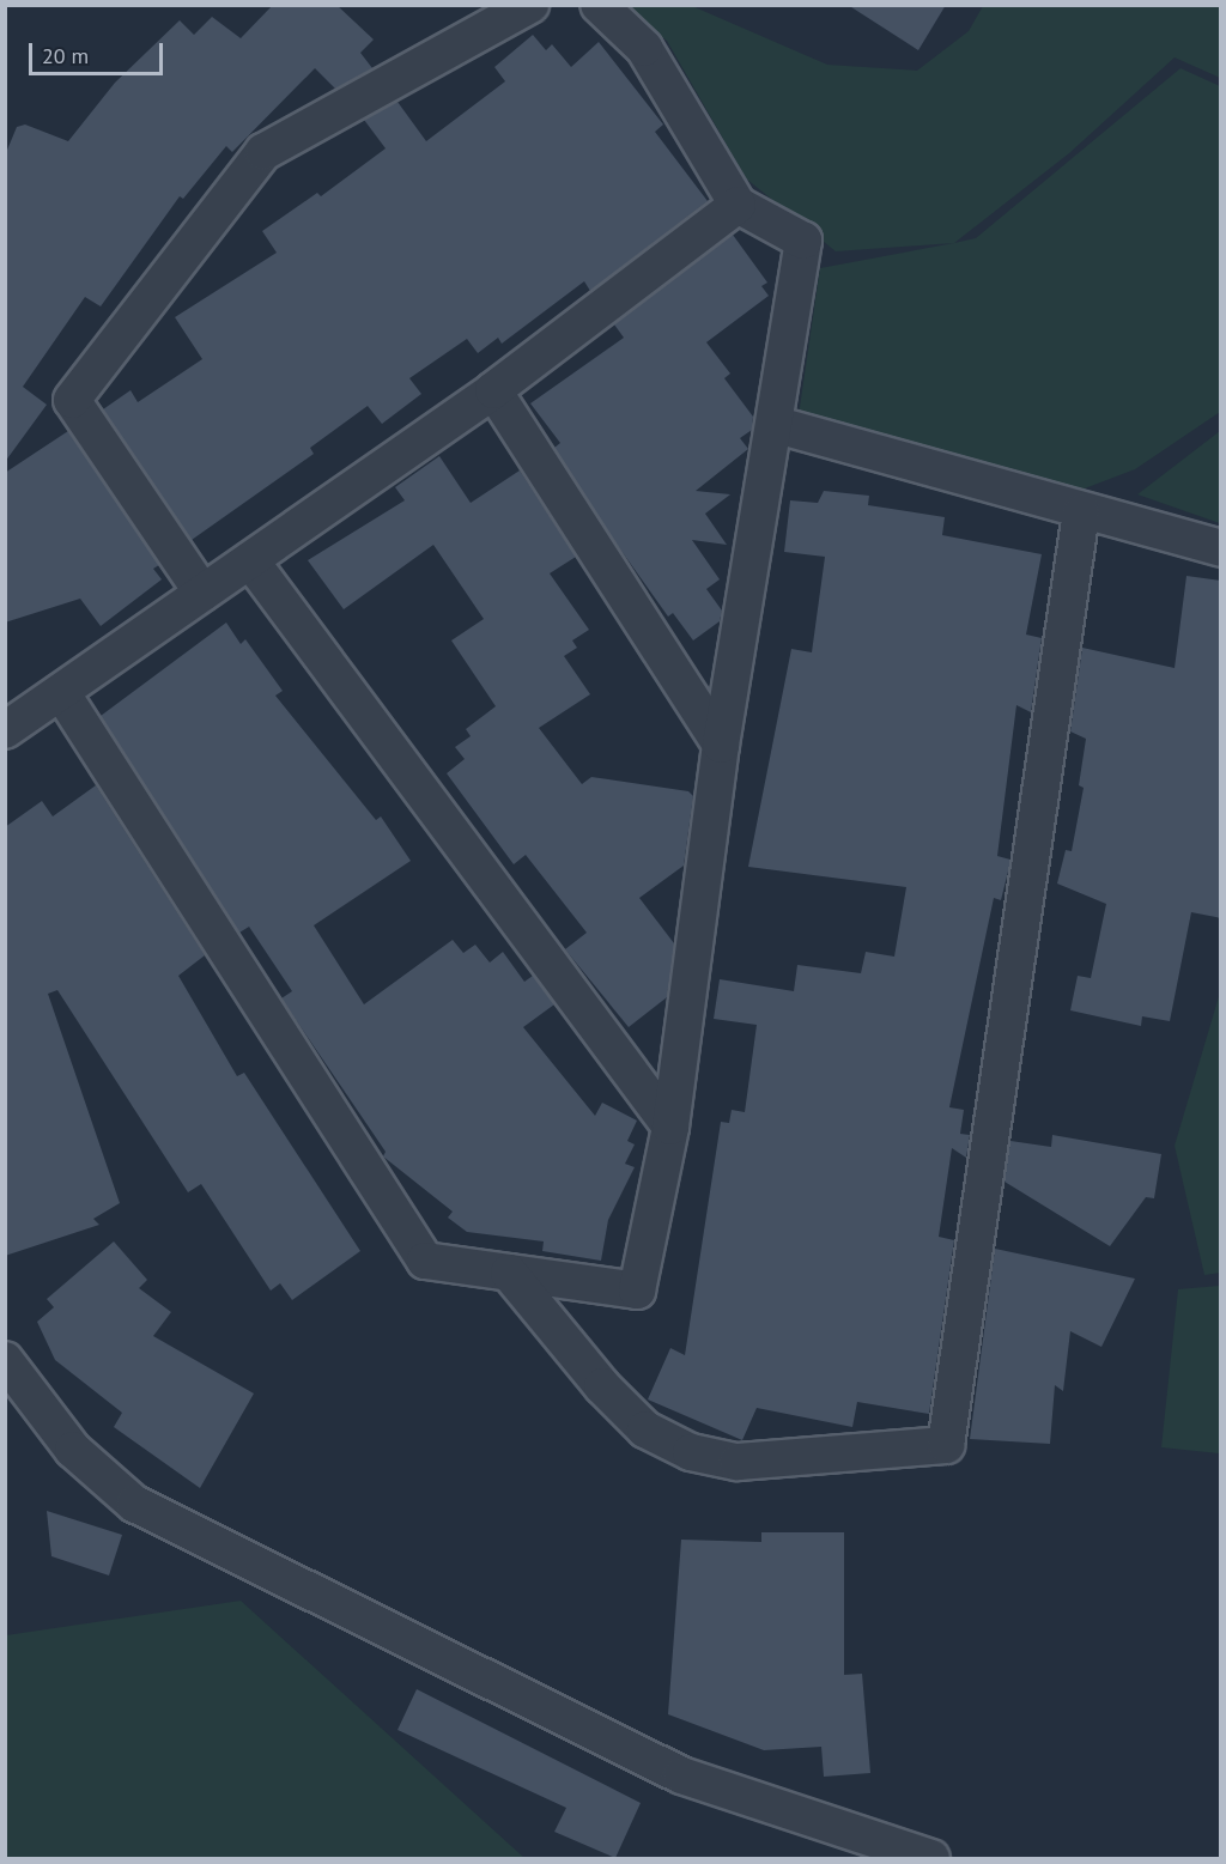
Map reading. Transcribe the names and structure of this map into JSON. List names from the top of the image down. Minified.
{"scale_bar":"20 m"}
